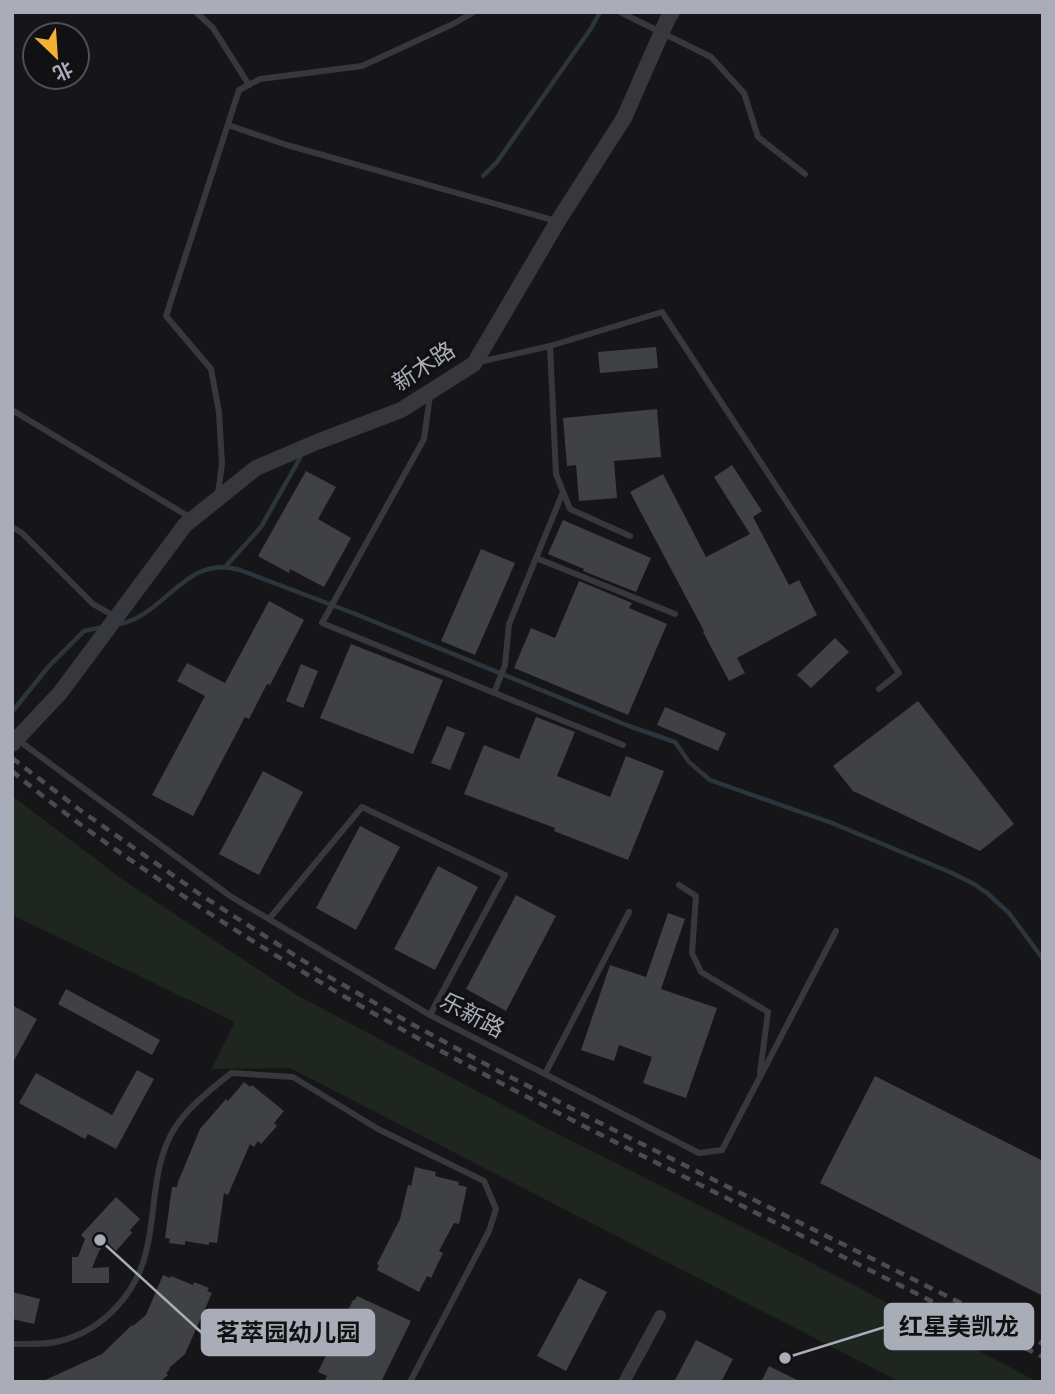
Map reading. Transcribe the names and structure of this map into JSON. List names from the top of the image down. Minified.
{"streets":{"street":["新木路"],"lane":["乐新路"]},"crossings":[["新木路","乐新路"]],"places":["茗萃园幼儿园","红星美凯龙"],"north":"bottom right"}
